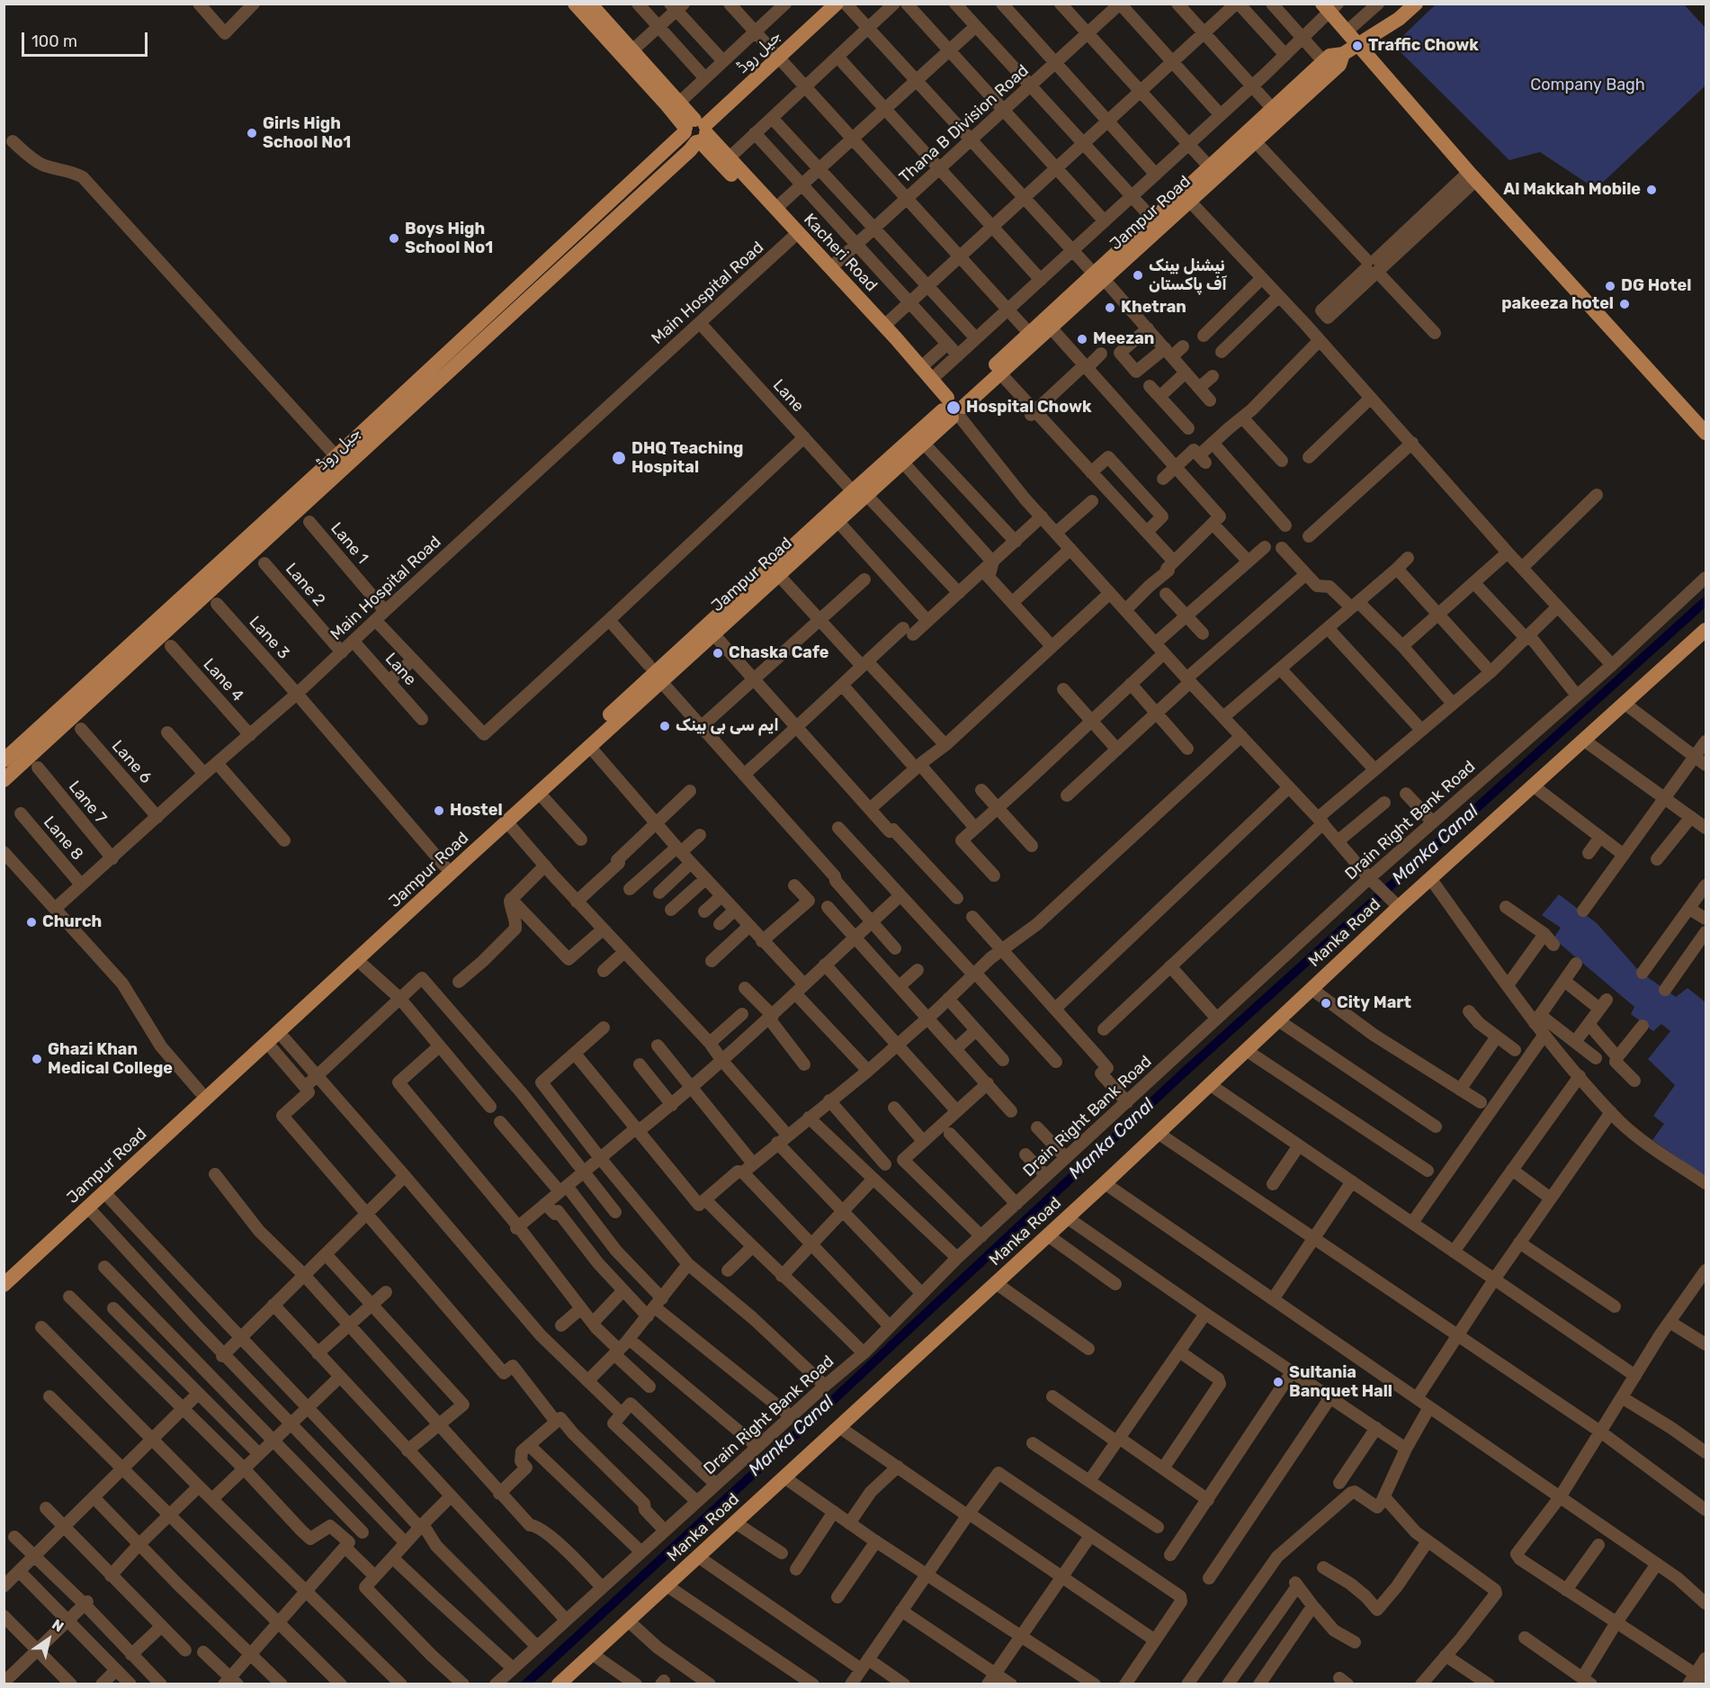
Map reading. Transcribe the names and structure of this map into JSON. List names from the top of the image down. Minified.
{"streets":{"main road":["جیل روڈ","Jampur Road","Kacheri Road","Manka Road"],"street":["Thana B Division Road","Main Hospital Road","Lane","Lane 1","Lane 2","Lane 3","Lane 4","Lane 6","Lane 7","Drain Right Bank Road","Lane 8"]},"crossings":[["جیل روڈ","Kacheri Road"],["Thana B Division Road","Kacheri Road"],["Jampur Road","Kacheri Road"],["Jampur Road","Lane"],["Jampur Road","Lane 3"],["Kacheri Road","Main Hospital Road"],["Main Hospital Road","Lane"],["Main Hospital Road","Lane 1"],["Main Hospital Road","Lane 2"],["Main Hospital Road","Lane 3"],["Main Hospital Road","Lane 4"],["Main Hospital Road","Lane 6"],["Main Hospital Road","Lane 7"],["Main Hospital Road","Lane 8"]],"water":["Manka Canal"],"parks":["Company Bagh"],"places":["Traffic Chowk","Girls High School No1","Al Makkah Mobile","Boys High School No1","نیشنل بینک آف پاکستان","DG Hotel","pakeeza hotel","Khetran","Meezan","Hospital Chowk","DHQ Teaching Hospital","Chaska Cafe","ایم سی بی بینک","Hostel","Church","City Mart","Ghazi Khan Medical College","Sultania Banquet Hall"],"scale_bar":"100 m","north":"top right"}
